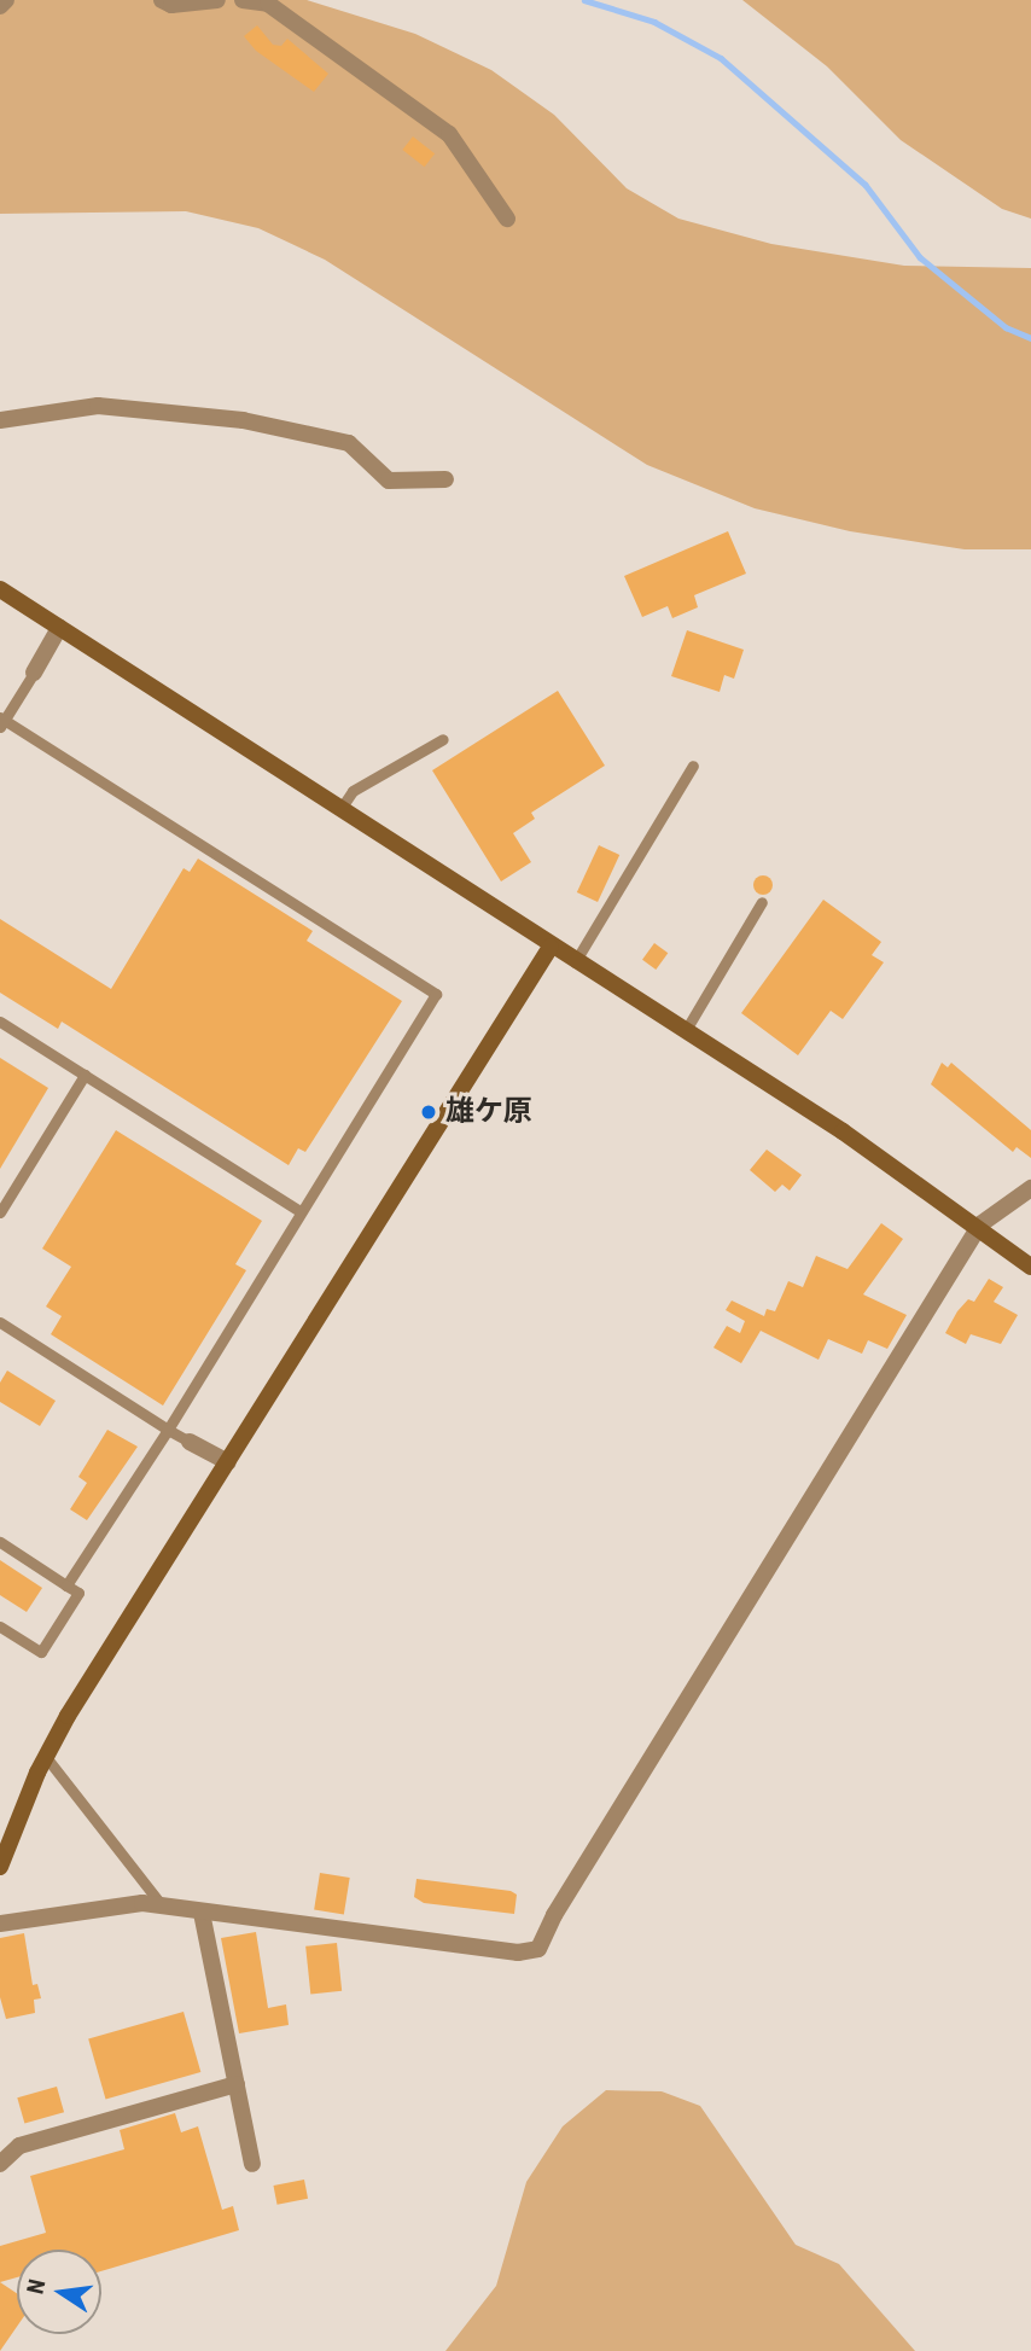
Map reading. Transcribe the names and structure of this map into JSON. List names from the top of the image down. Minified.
{"places":["雄ケ原"],"north":"left"}
